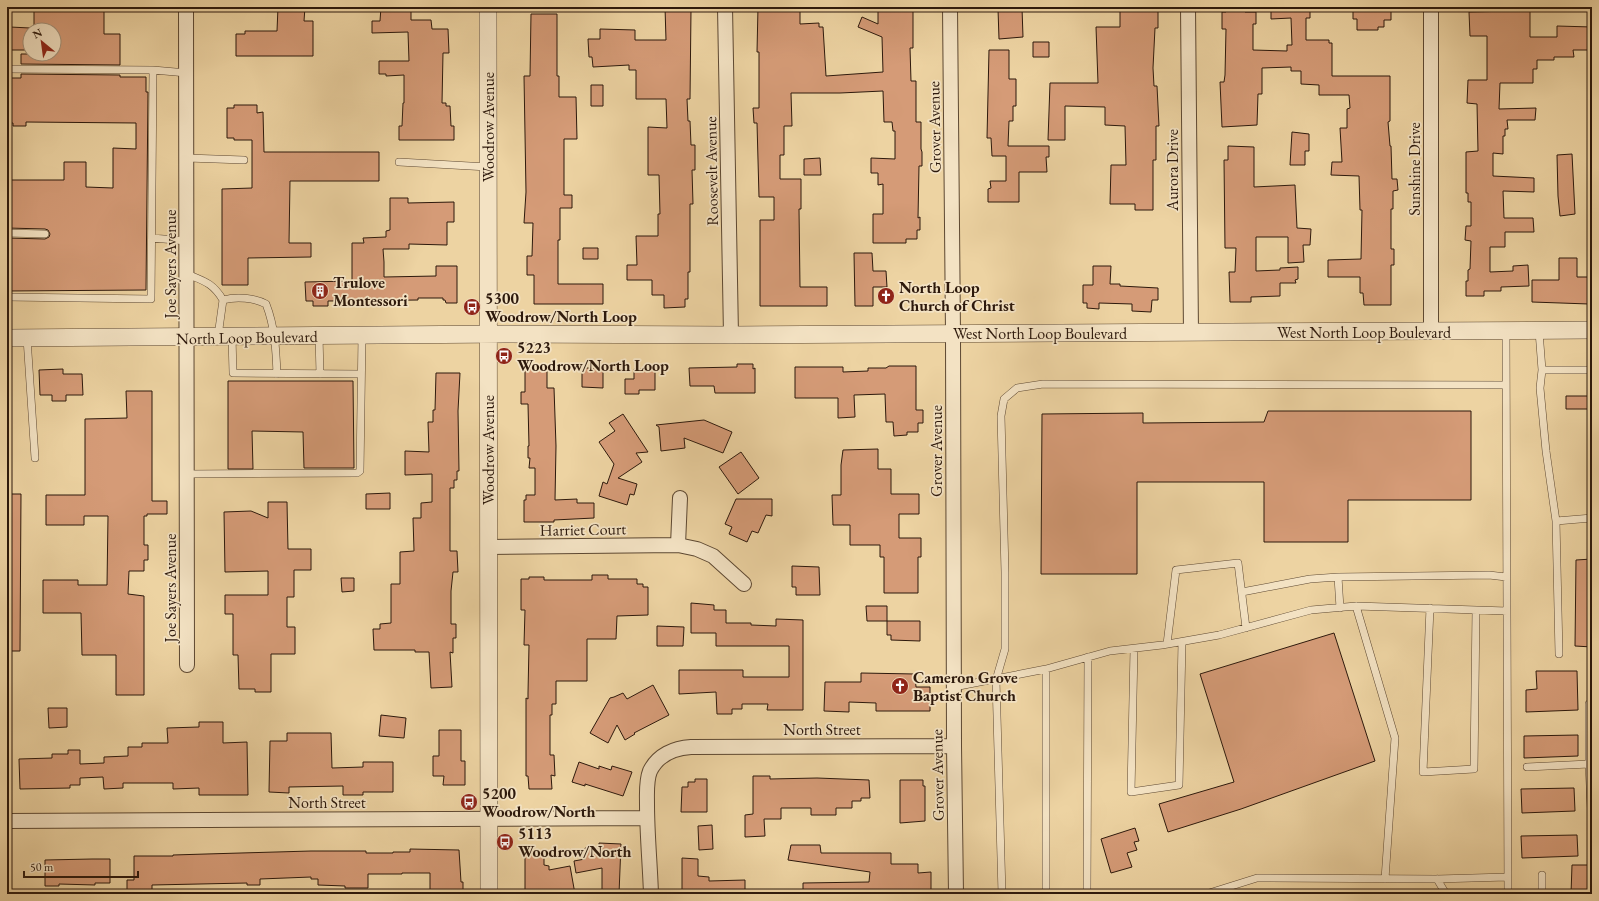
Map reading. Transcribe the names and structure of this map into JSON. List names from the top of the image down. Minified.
{"streets":{"street":["Woodrow Avenue","Grover Avenue","Sunshine Drive","Aurora Drive","Roosevelt Avenue","Joe Sayers Avenue","West North Loop Boulevard","North Loop Boulevard","Harriet Court","North Street"]},"crossings":[["Woodrow Avenue","West North Loop Boulevard"],["Woodrow Avenue","North Loop Boulevard"],["Woodrow Avenue","Harriet Court"],["Woodrow Avenue","North Street"],["Grover Avenue","West North Loop Boulevard"],["Grover Avenue","North Street"],["Sunshine Drive","West North Loop Boulevard"],["Aurora Drive","West North Loop Boulevard"],["Roosevelt Avenue","West North Loop Boulevard"],["Joe Sayers Avenue","North Loop Boulevard"],["West North Loop Boulevard","North Loop Boulevard"]],"places":{"building":["Trulove Montessori"],"church":["North Loop Church of Christ","Cameron Grove Baptist Church"],"bus stop":["5300 Woodrow/North Loop","5223 Woodrow/North Loop","5200 Woodrow/North","5113 Woodrow/North"]},"scale_bar":"50 m","north":"top left"}
